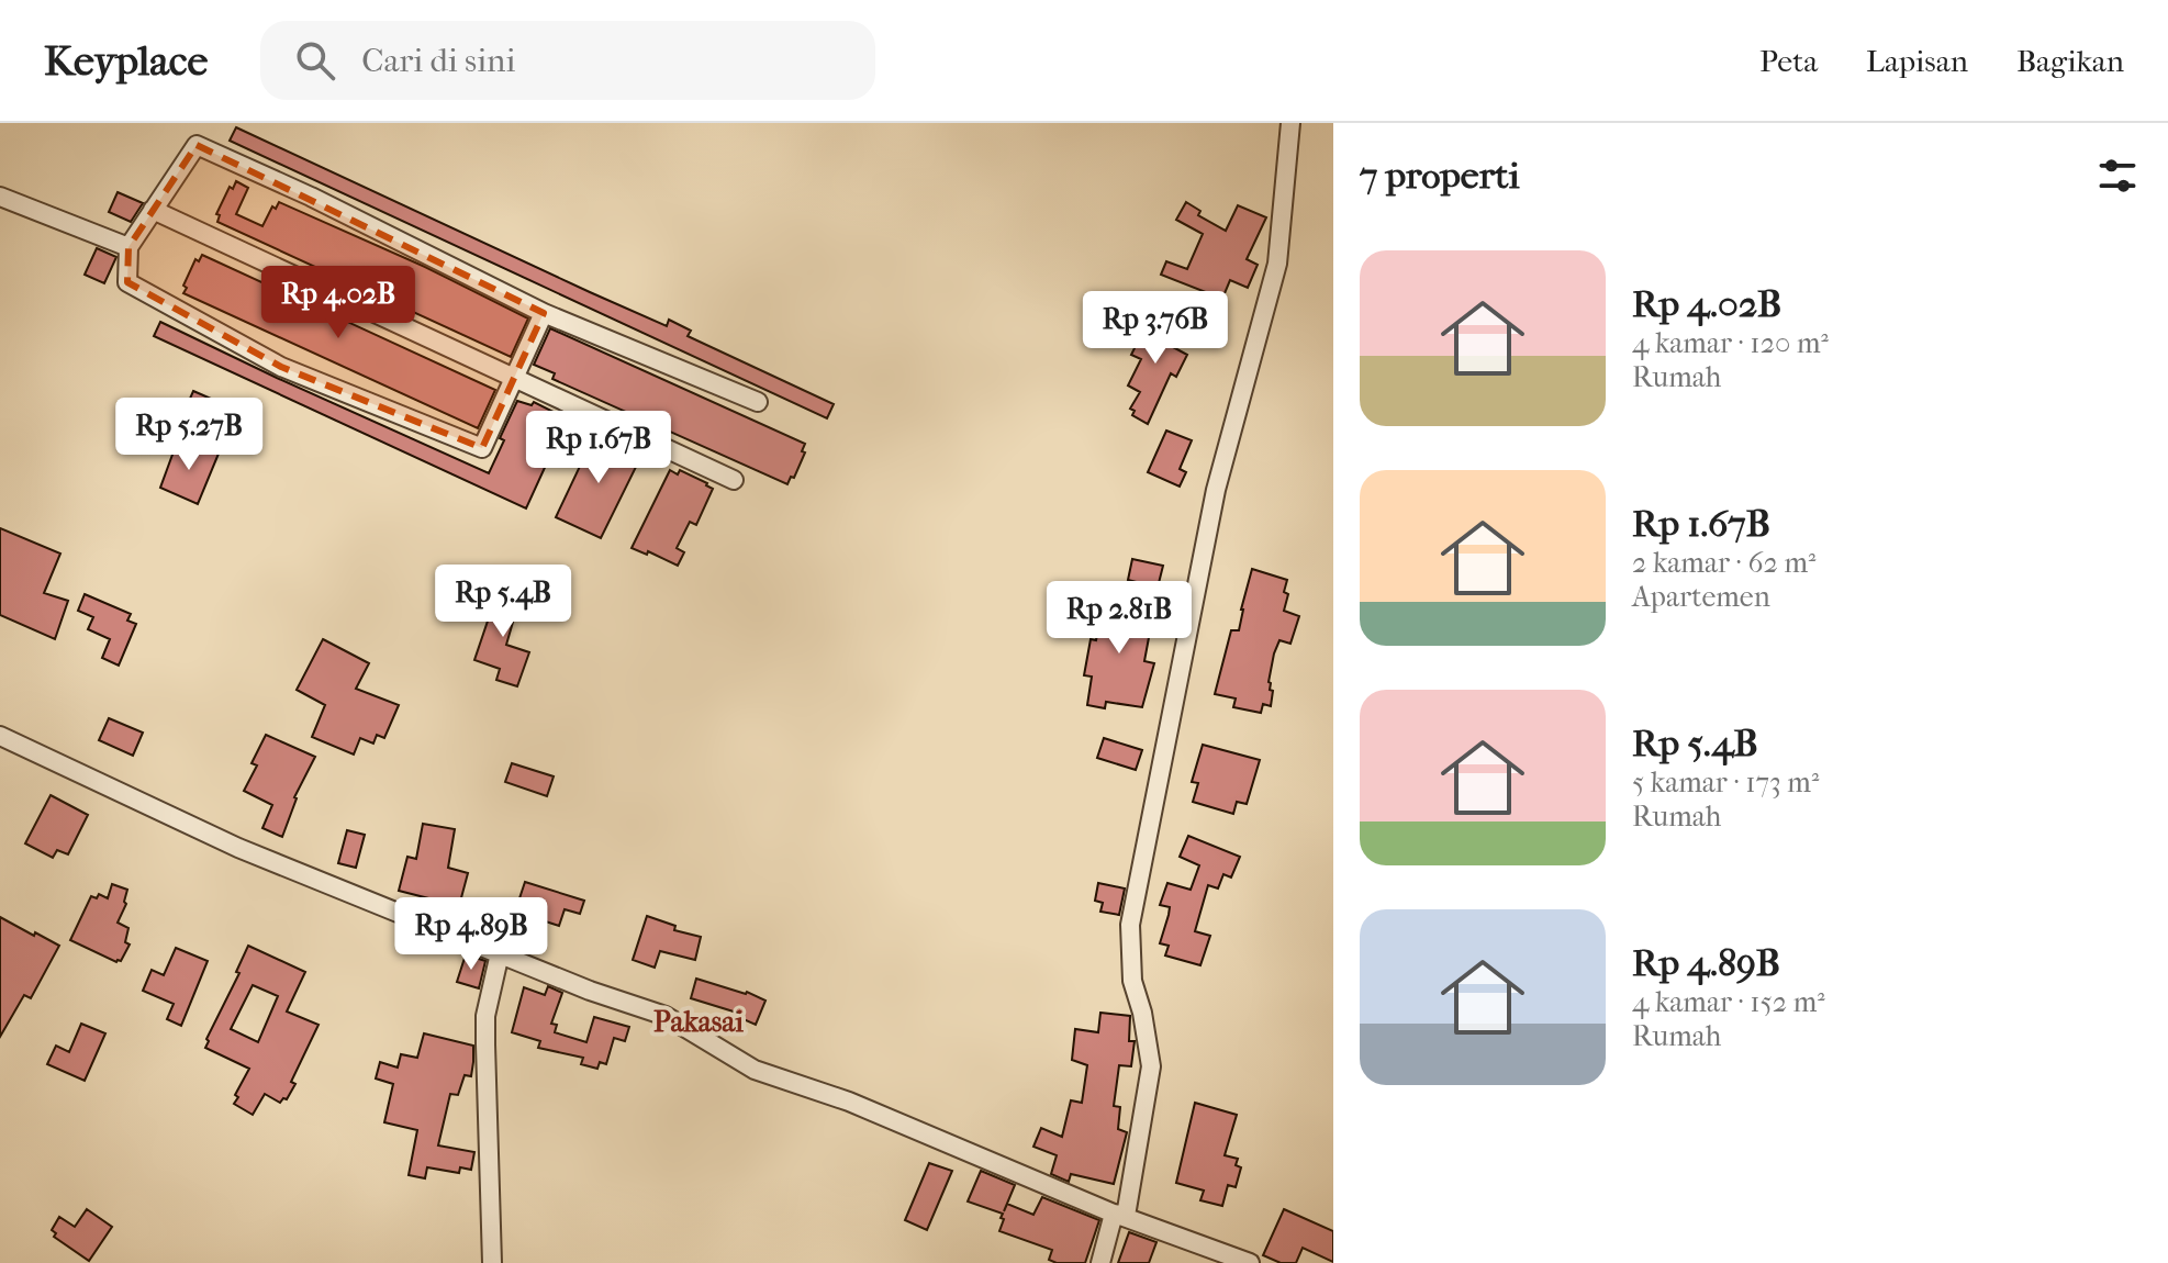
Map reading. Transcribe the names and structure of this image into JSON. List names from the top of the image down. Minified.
{"districts":["Pakasai"],"page":{"header":"Keyplace","search":"Cari di sini","nav":["Peta","Lapisan","Bagikan"],"heading":"7 properti","list":[{"name":"Rp 4.02B","note":"4 kamar · 120 m² · Rumah"},{"name":"Rp 1.67B","note":"2 kamar · 62 m² · Apartemen"},{"name":"Rp 5.4B","note":"5 kamar · 173 m² · Rumah"},{"name":"Rp 4.89B","note":"4 kamar · 152 m² · Rumah"}],"price":["Rp 4.02B","Rp 3.76B","Rp 5.27B","Rp 1.67B","Rp 5.4B","Rp 2.81B","Rp 4.89B"]}}
